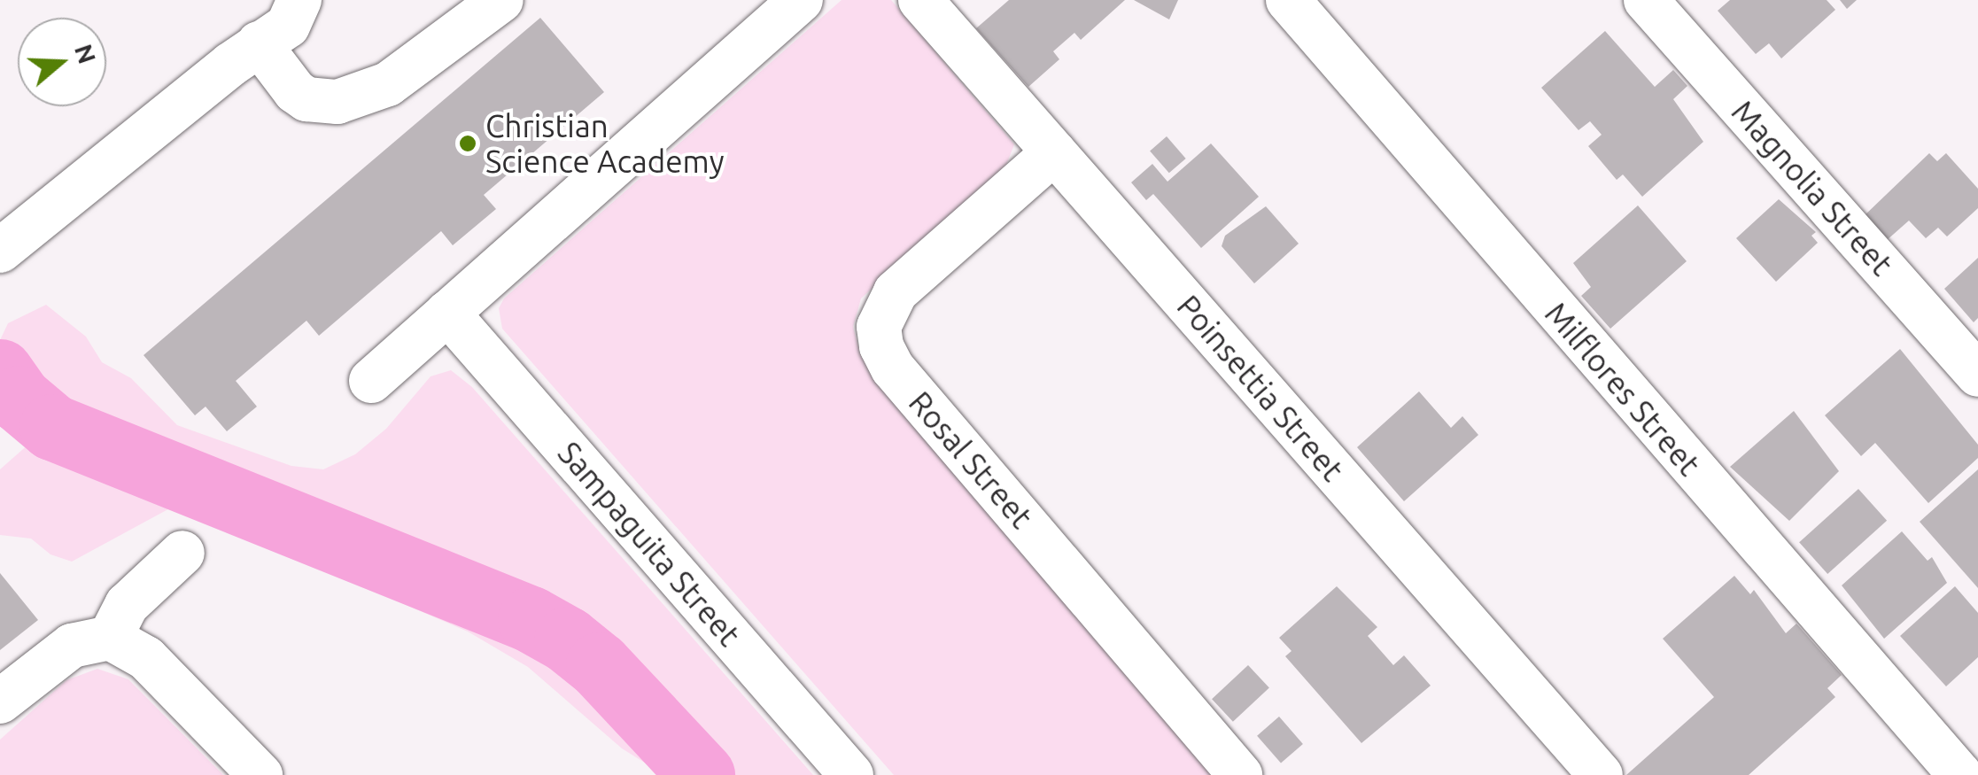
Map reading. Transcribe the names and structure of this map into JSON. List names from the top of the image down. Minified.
{"streets":{"street":["Magnolia Street","Poinsettia Street","Milflores Street","Rosal Street","Sampaguita Street"]},"crossings":[["Poinsettia Street","Rosal Street"]],"places":["Christian Science Academy"],"north":"right"}
